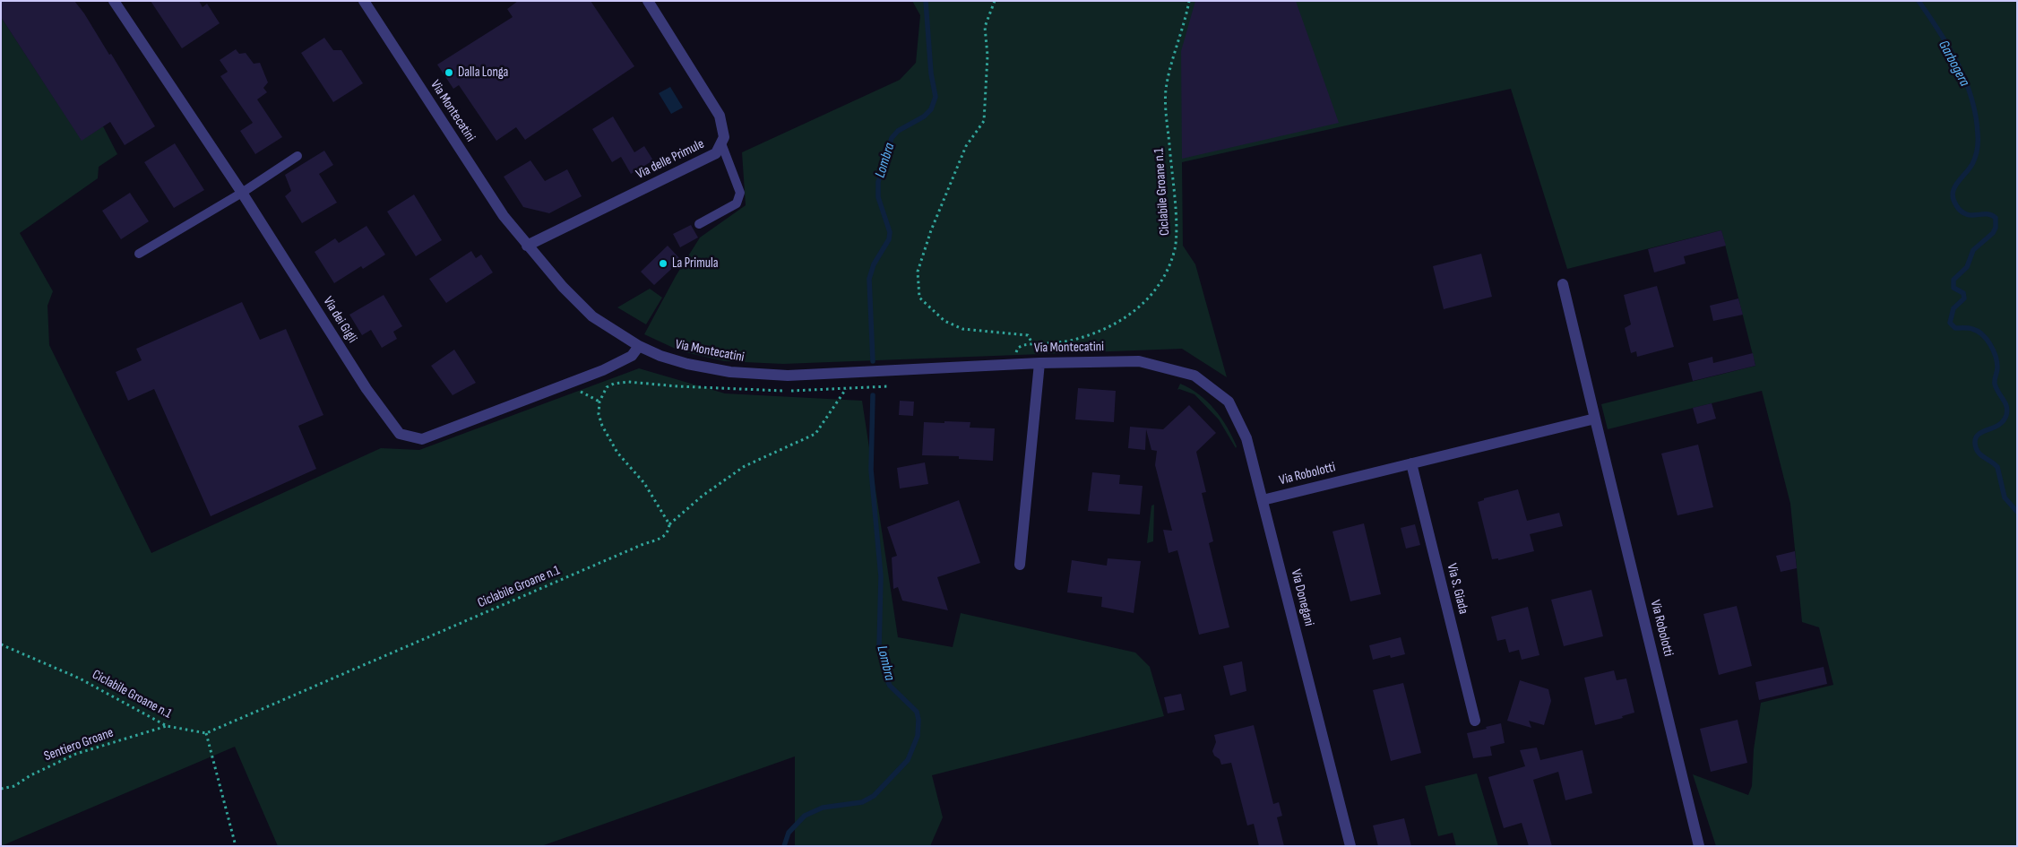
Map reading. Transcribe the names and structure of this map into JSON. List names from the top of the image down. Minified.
{"streets":{"street":["Via Montecatini","Via delle Primule","Via dei Gigli","Via Robolotti","Via S. Giada","Via Donegani"],"path":["Ciclabile Groane n.1","Sentiero Groane"]},"crossings":[["Via Montecatini","Via delle Primule"],["Via Montecatini","Ciclabile Groane n.1"],["Via Montecatini","Via dei Gigli"],["Via Montecatini","Via Donegani"],["Ciclabile Groane n.1","Sentiero Groane"],["Via Robolotti","Via S. Giada"],["Via Robolotti","Via Donegani"]],"water":["Garbogera","Lombra"],"places":["Dalla Longa","La Primula"]}
